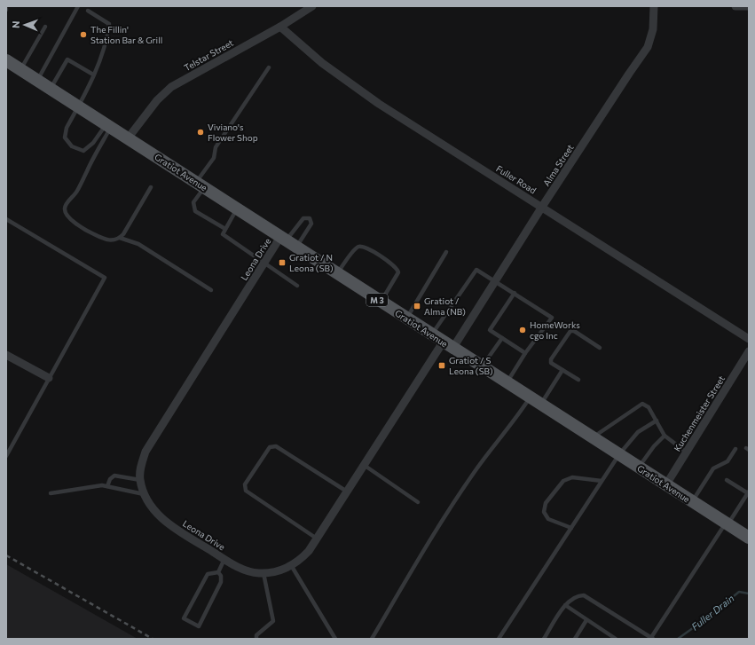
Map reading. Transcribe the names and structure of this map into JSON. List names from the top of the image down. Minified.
{"streets":{"main road":["Gratiot Avenue","M 3"],"street":["Telstar Street","Alma Street","Fuller Road","Leona Drive","Kuchenmeister Street"]},"crossings":[["Telstar Street","Gratiot Avenue"],["Telstar Street","Fuller Road"],["Alma Street","Gratiot Avenue"],["Alma Street","Fuller Road"],["Alma Street","Leona Drive"],["Gratiot Avenue","Leona Drive"],["Gratiot Avenue","Kuchenmeister Street"]],"water":["Fuller Drain"],"places":{"other":["The Fillin' Station Bar & Grill","Viviano's Flower Shop","HomeWorks cgo Inc"],"transit":["Gratiot / N Leona (SB)","Gratiot / Alma (NB)","Gratiot / S Leona (SB)"]},"north":"left"}
